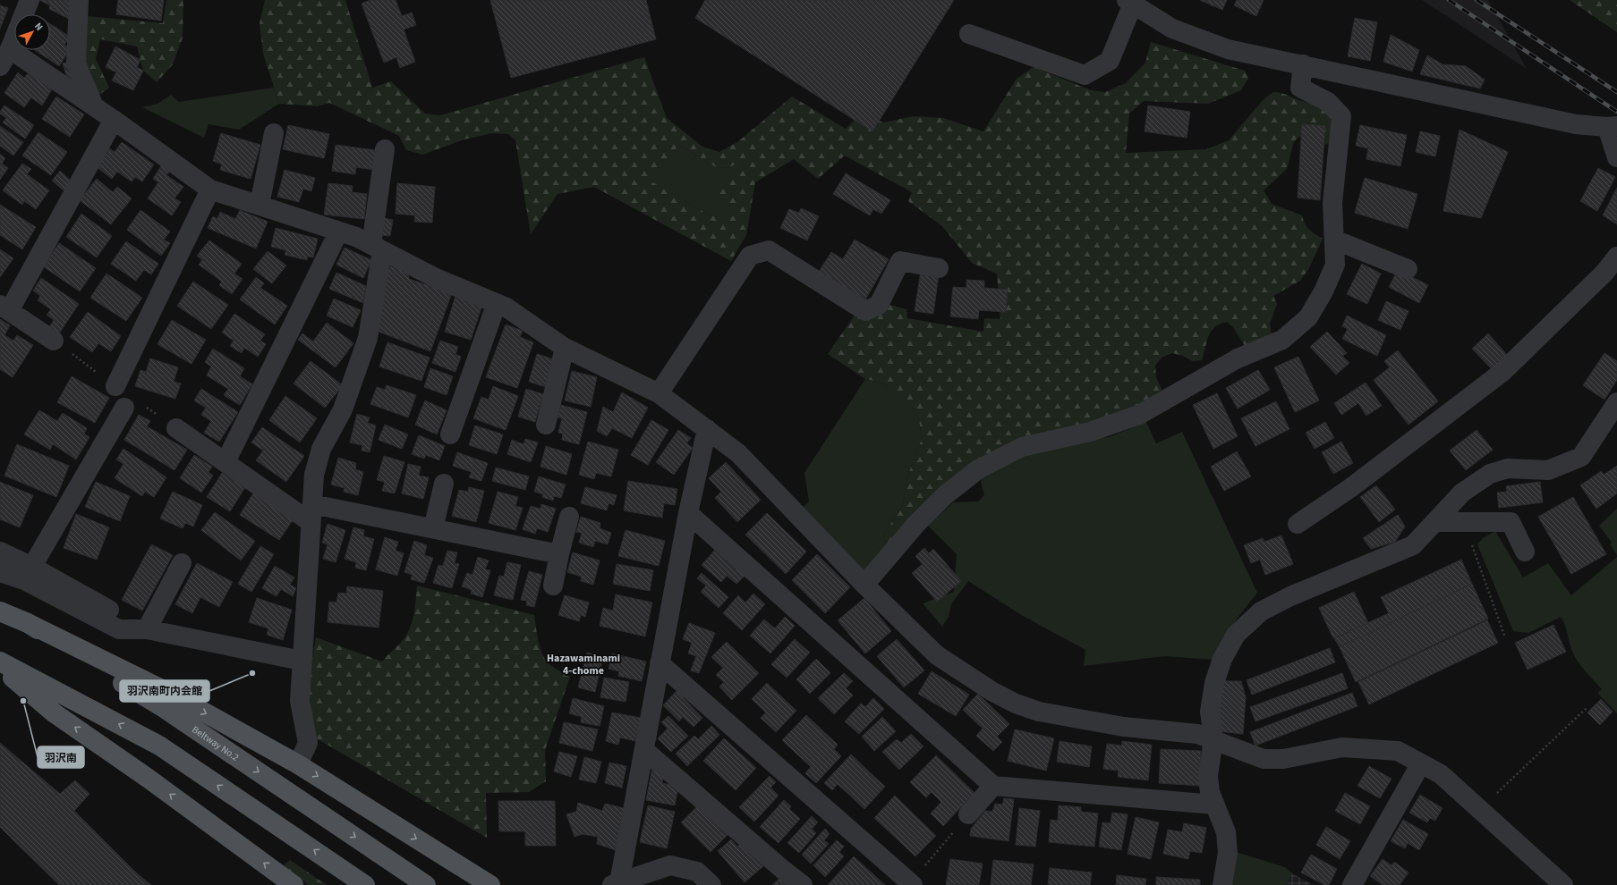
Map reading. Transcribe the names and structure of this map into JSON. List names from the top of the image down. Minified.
{"streets":{"main road":["Beltway No.2"]},"districts":["Hazawaminami 4-chome"],"places":["羽沢南町内会館","羽沢南"],"north":"top right"}
